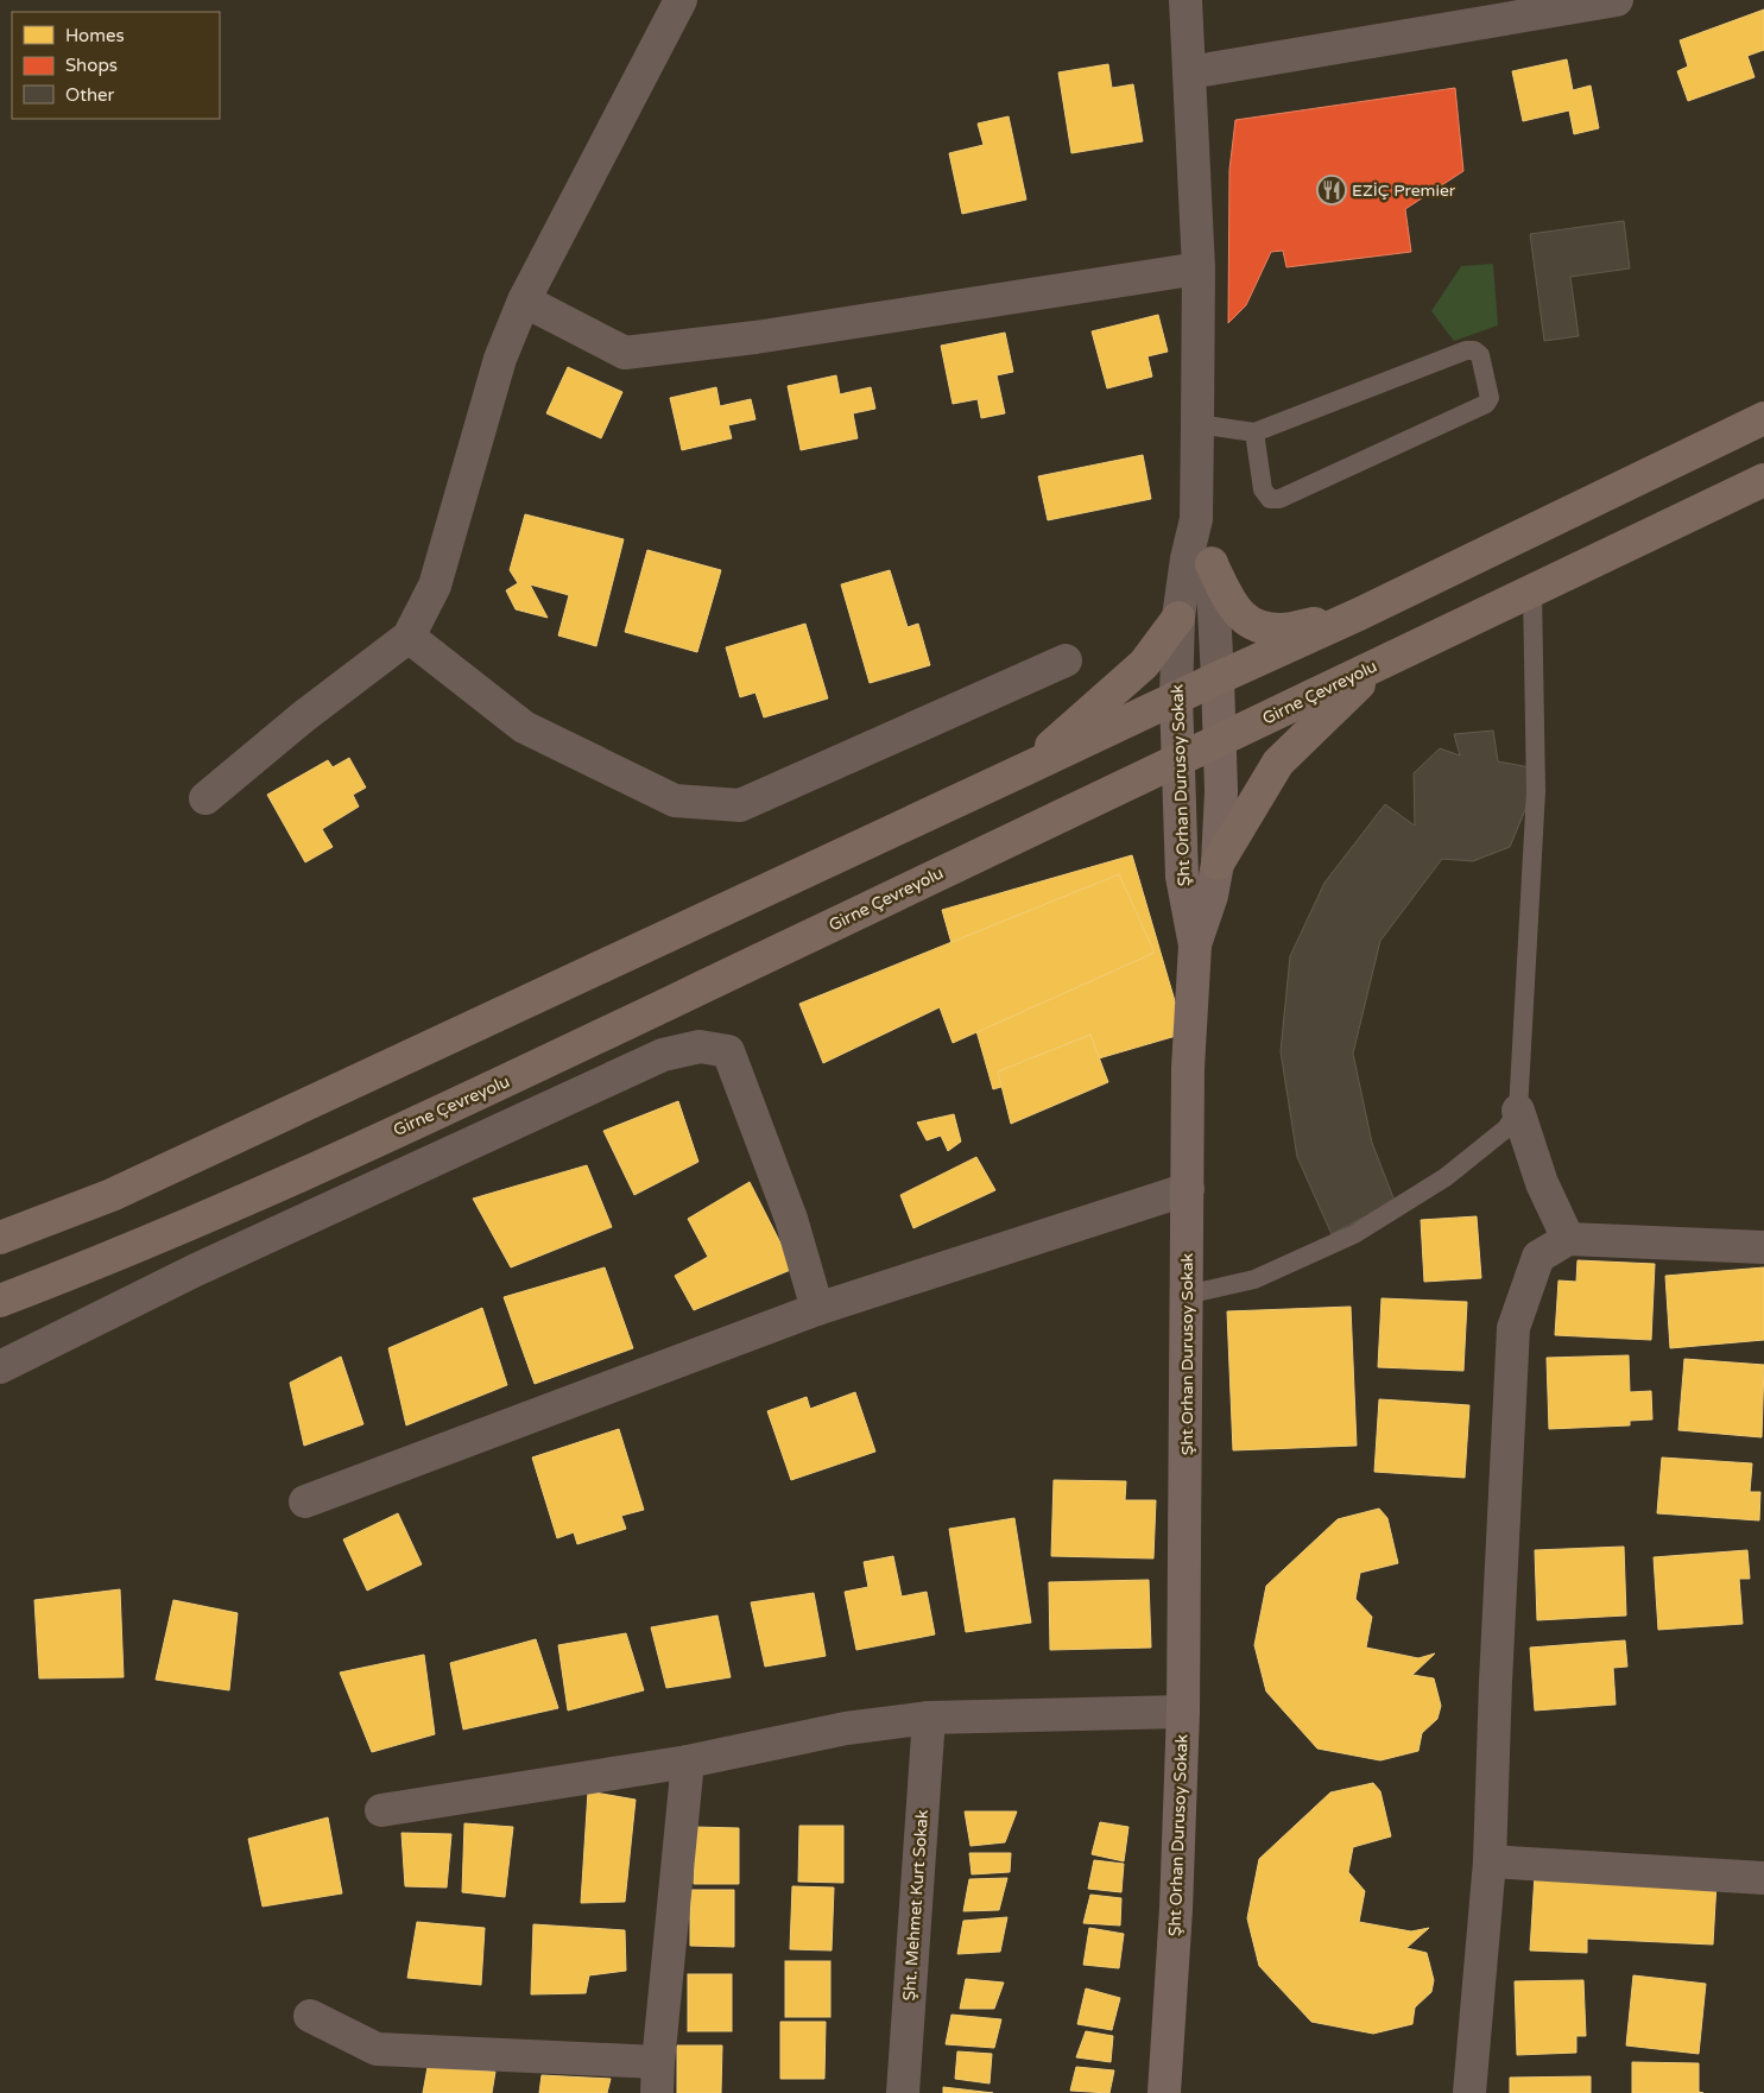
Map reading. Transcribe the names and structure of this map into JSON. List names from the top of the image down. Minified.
{"streets":{"highway":["Girne Çevreyolu"],"street":["Şht Orhan Durusoy Sokak","Şht. Mehmet Kurt Sokak"]},"crossings":[["Girne Çevreyolu","Şht Orhan Durusoy Sokak"]],"places":{"restaurant":["EZİÇ Premier"]},"legend":["Homes","Shops","Other"]}
